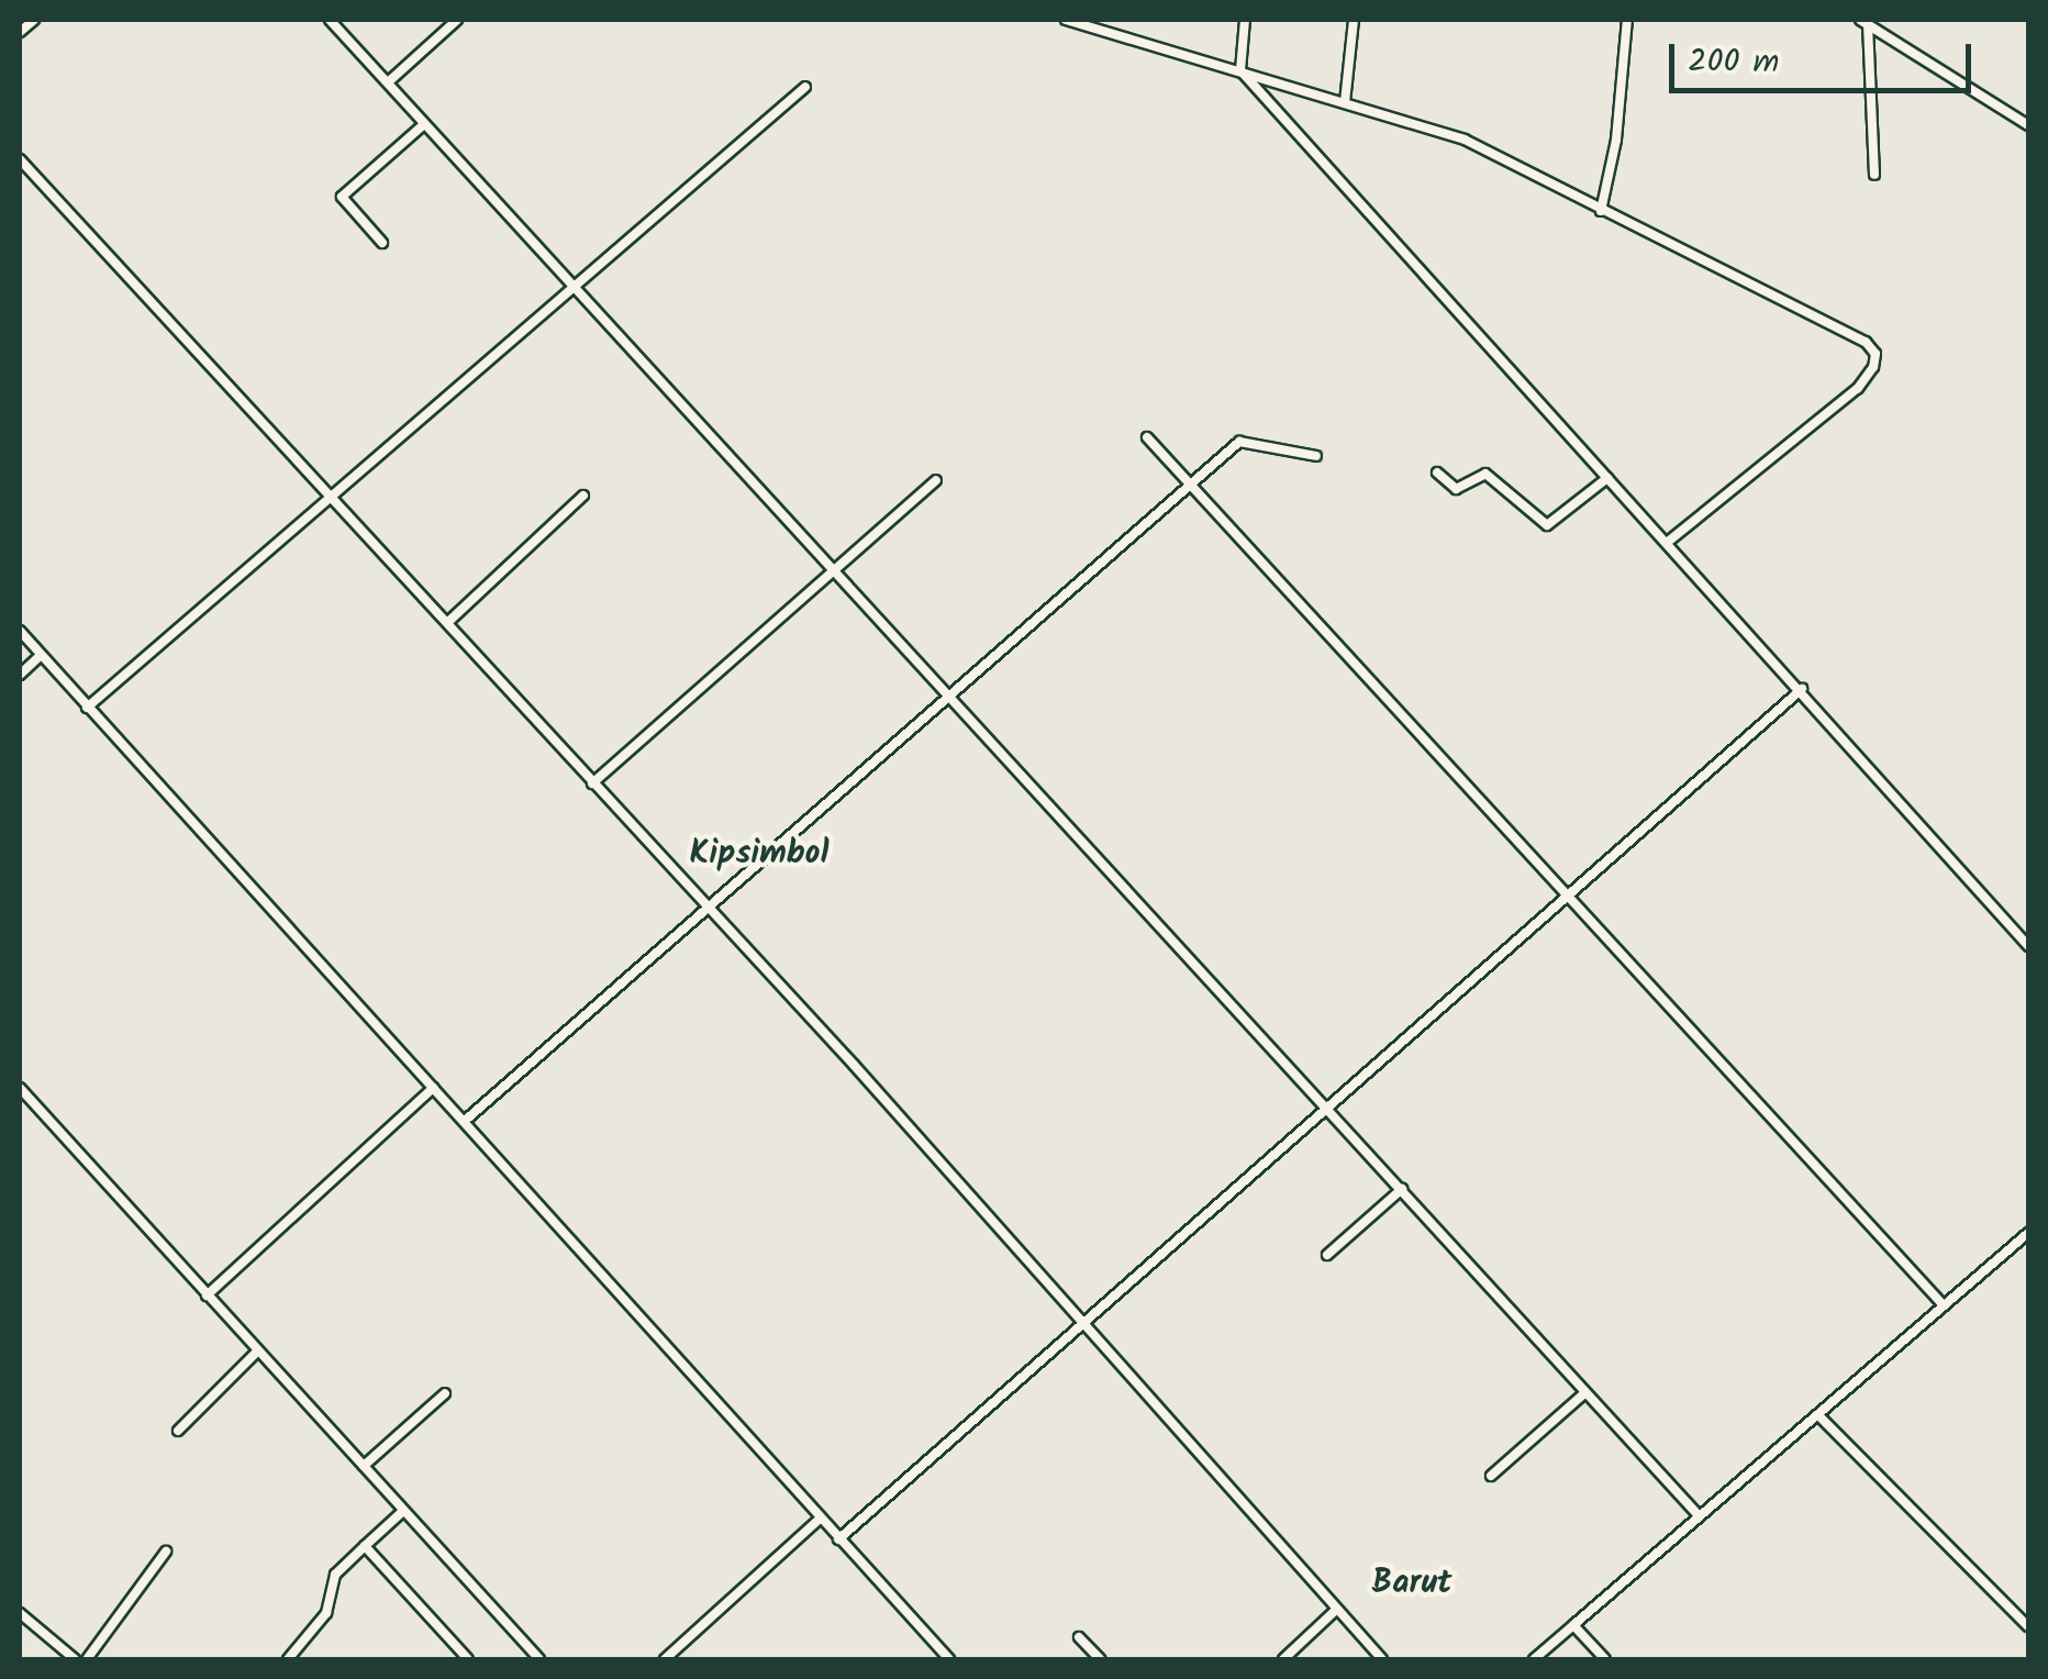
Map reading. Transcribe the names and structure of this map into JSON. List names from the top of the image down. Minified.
{"districts":["Kipsimbol","Barut"],"scale_bar":"200 m"}
